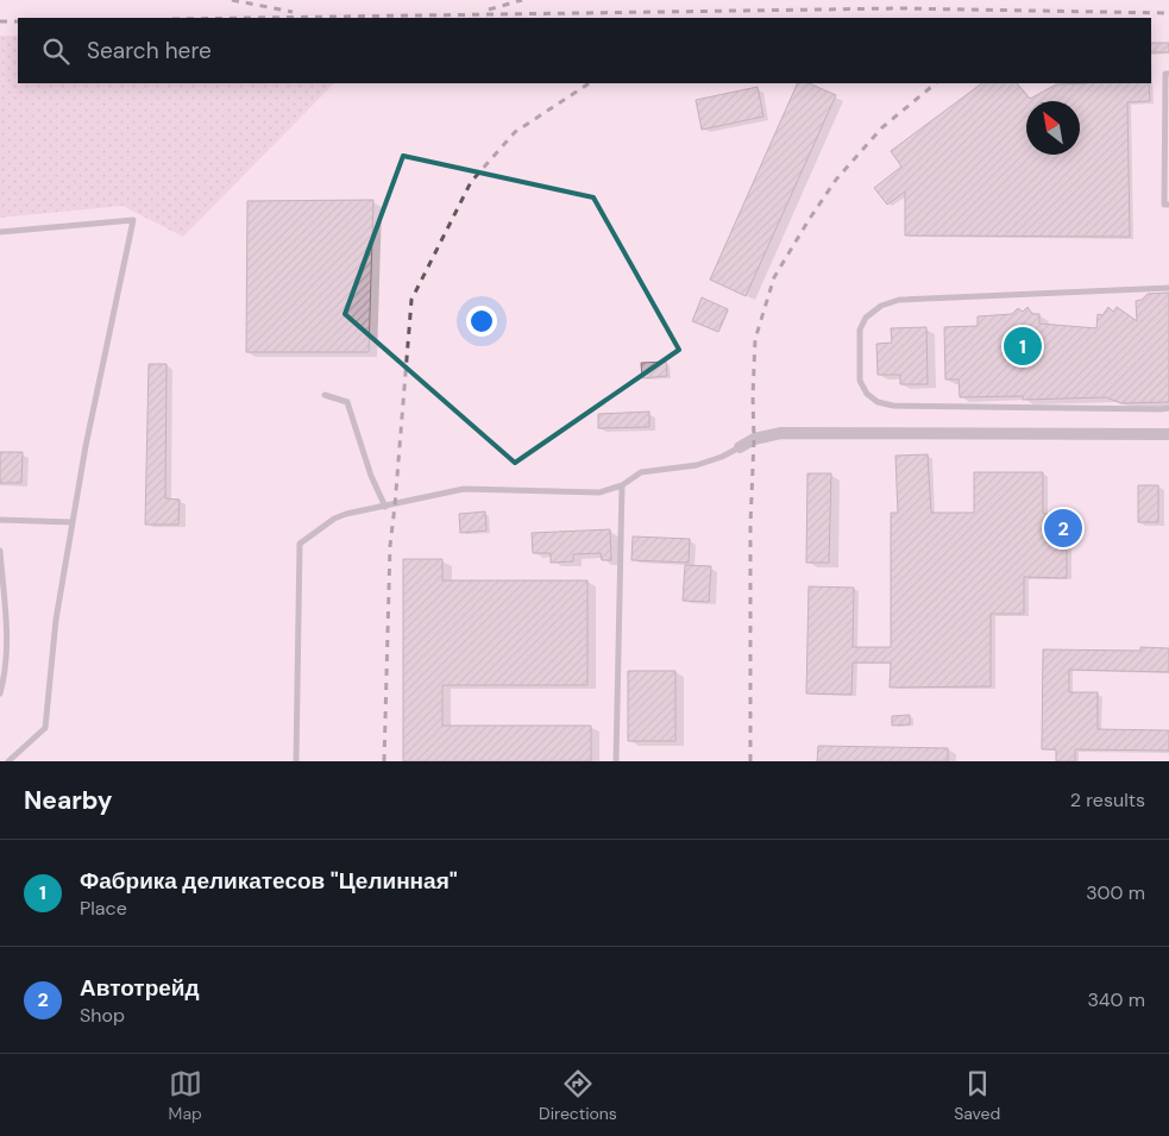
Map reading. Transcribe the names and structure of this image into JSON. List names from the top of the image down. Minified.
{"north":"top left","page":{"search":"Search here","pins":["1","2"],"heading":["Nearby","2 results"],"list":[{"mark":"1","name":"Фабрика деликатесов \"Целинная\"","note":"Place","value":"300 m"},{"mark":"2","name":"Автотрейд","note":"Shop","value":"340 m"}],"nav":["Map","Directions","Saved"]}}
